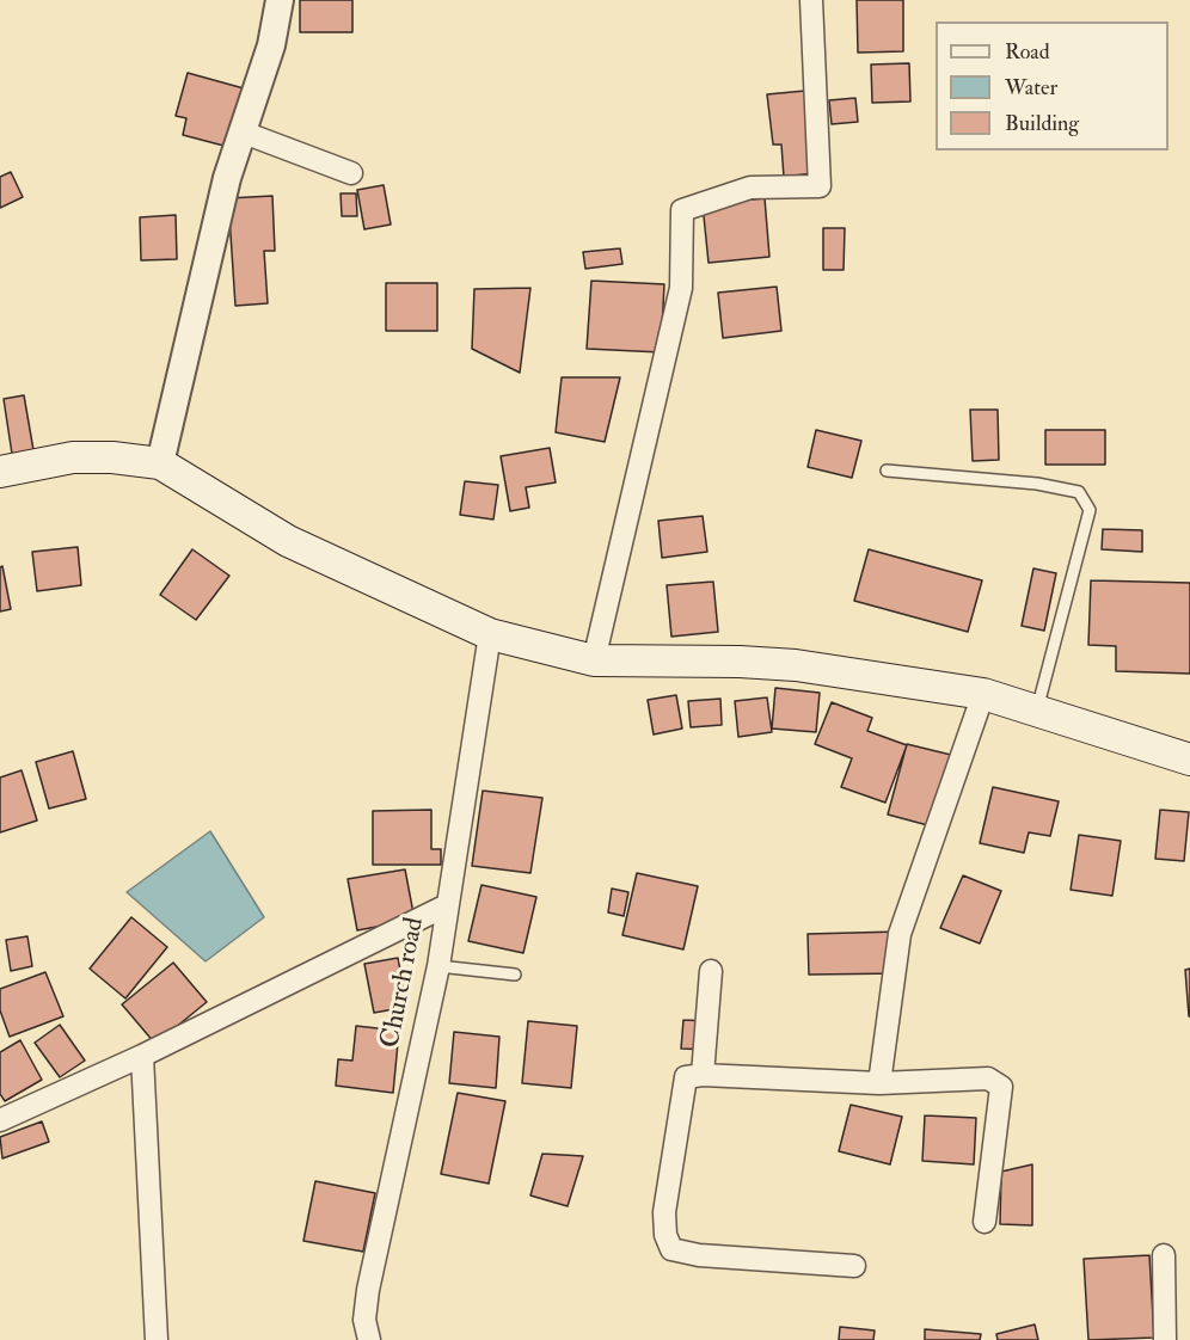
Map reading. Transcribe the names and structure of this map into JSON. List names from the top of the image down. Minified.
{"streets":{"street":["Church road"]},"legend":["Road","Water","Building"]}
